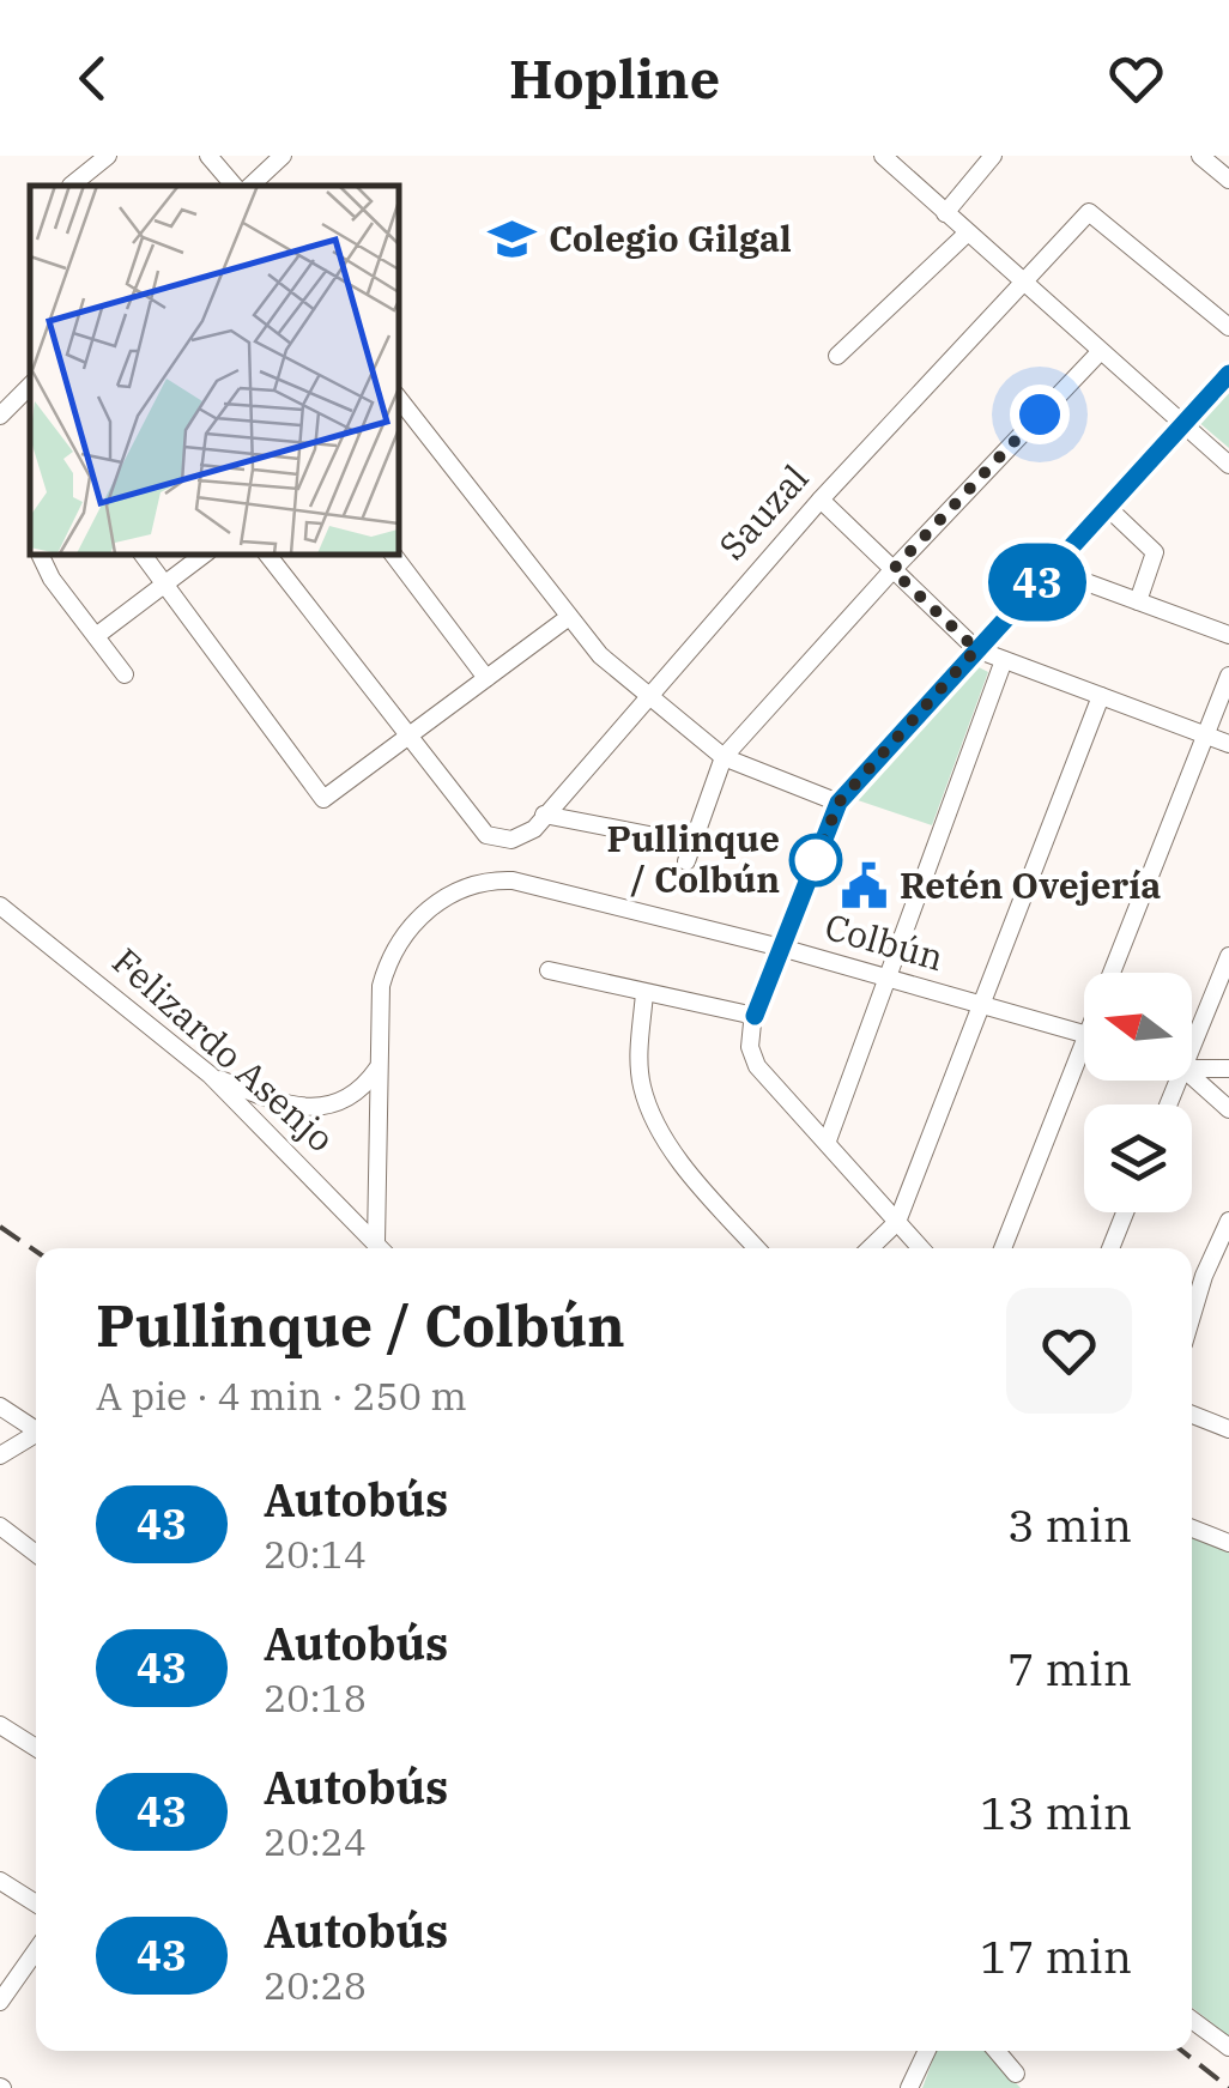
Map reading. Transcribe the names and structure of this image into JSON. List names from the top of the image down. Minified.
{"streets":{"street":["Sauzal","Colbún","Felizardo Asenjo"]},"crossings":[["Colbún","Felizardo Asenjo"]],"places":{"school or university":["Colegio Gilgal"],"other":["Pullinque / Colbún"],"public building":["Retén Ovejería"]},"lines":["bus line 43"],"north":"left","page":{"header":"Hopline","on_map":"43","heading":["Pullinque / Colbún","A pie · 4 min · 250 m"],"list":[{"mark":"43","name":"Autobús","note":"20:14","value":"3 min"},{"mark":"43","name":"Autobús","note":"20:18","value":"7 min"},{"mark":"43","name":"Autobús","note":"20:24","value":"13 min"},{"mark":"43","name":"Autobús","note":"20:28","value":"17 min"}]}}
